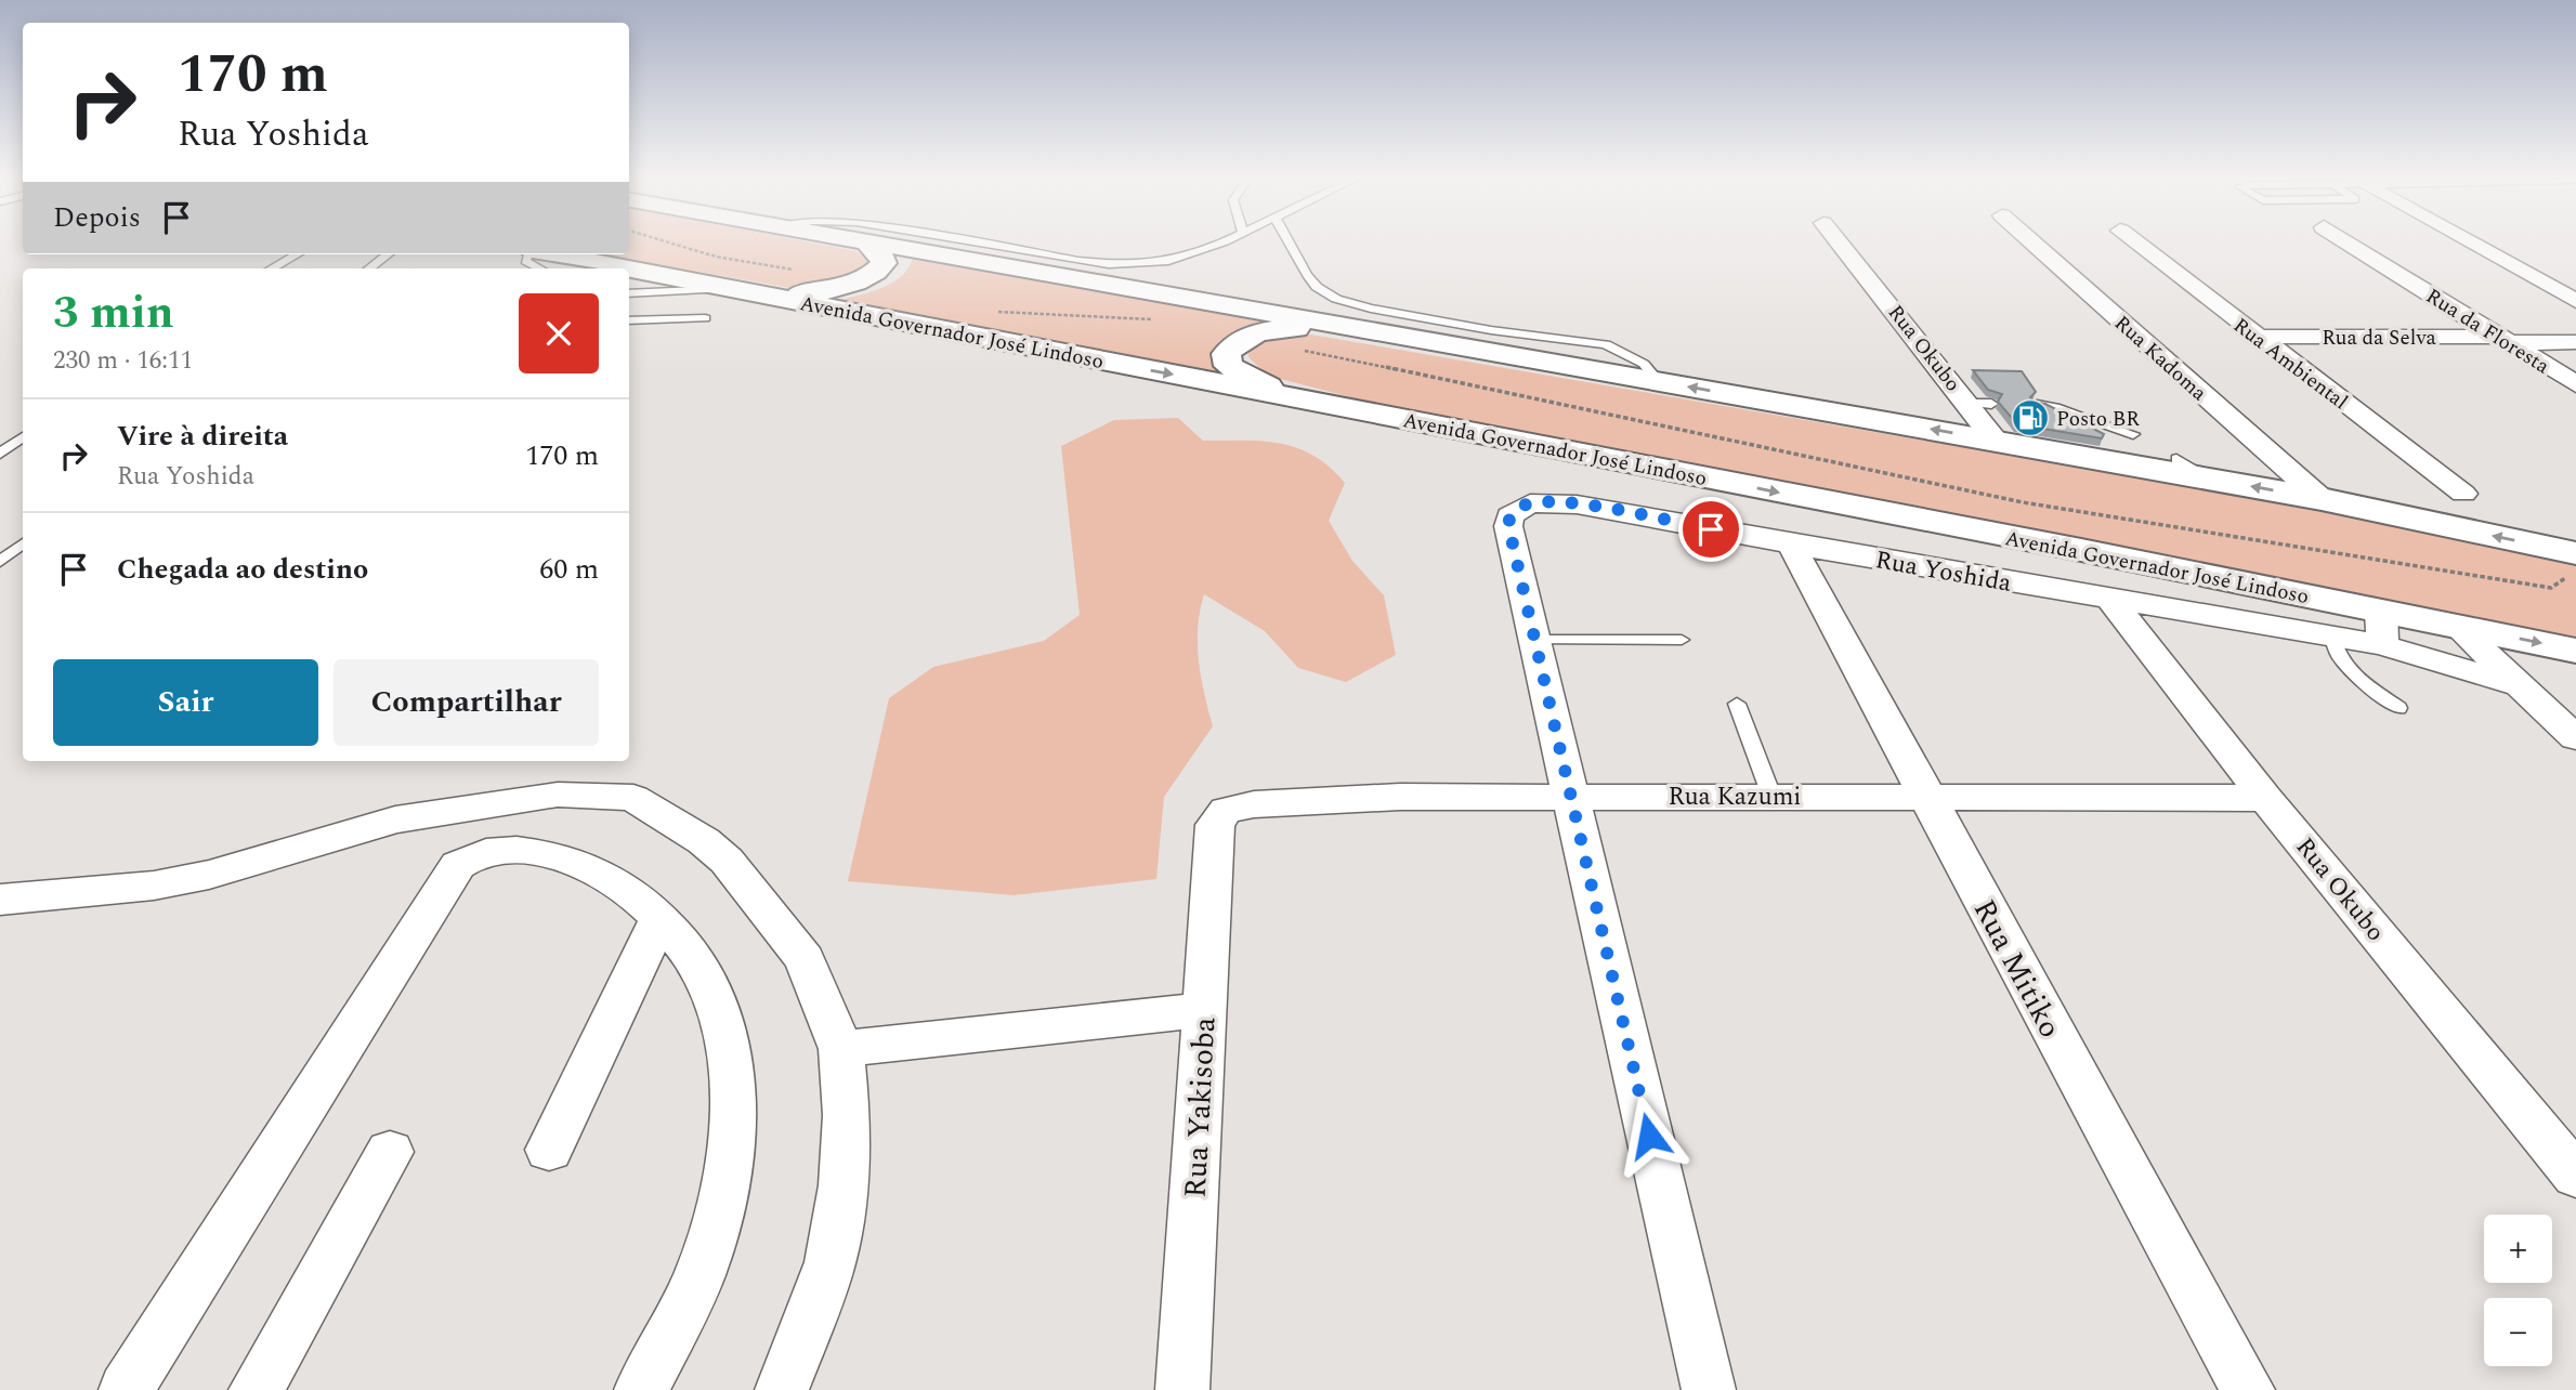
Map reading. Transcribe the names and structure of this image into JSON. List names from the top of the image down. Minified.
{"streets":{"main road":["Avenida Governador José Lindoso"],"street":["Rua da Floresta","Rua da Selva","Rua Okubo","Rua Kadoma","Rua Ambiental","Rua Yoshida","Rua Kazumi","Rua Mitiko","Rua Yakisoba"]},"crossings":[["Rua da Floresta","Rua da Selva"],["Avenida Governador José Lindoso","Rua Yoshida"],["Rua da Selva","Rua Ambiental"],["Rua Okubo","Rua Yoshida"],["Rua Okubo","Rua Kazumi"],["Rua Yoshida","Rua Mitiko"],["Rua Kazumi","Rua Mitiko"],["Rua Kazumi","Rua Yakisoba"]],"places":{"fuel station":["Posto BR"]},"page":{"turn":["170 m","Rua Yoshida"],"then":"Depois","heading":["3 min","230 m · 16:11"],"list":[{"name":"Vire à direita","note":"Rua Yoshida","value":"170 m"},{"name":"Chegada ao destino","value":"60 m"}],"buttons":["Sair","Compartilhar"],"map_buttons":["+","−"]}}
